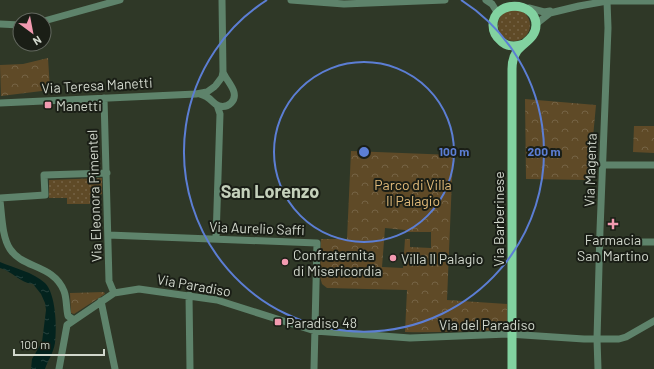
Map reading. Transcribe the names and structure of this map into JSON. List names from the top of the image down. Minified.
{"streets":{"main road":["Via Barberinese"],"street":["Via Teresa Manetti","Via Magenta","Via Eleonora Pimentel","Via Aurelio Saffi","Via Paradiso","Via del Paradiso"]},"crossings":[["Via Teresa Manetti","Via Eleonora Pimentel"],["Via Magenta","Via del Paradiso"],["Via Eleonora Pimentel","Via Aurelio Saffi"],["Via Eleonora Pimentel","Via Paradiso"],["Via Barberinese","Via del Paradiso"],["Via Aurelio Saffi","Via Paradiso"],["Via Aurelio Saffi","Via del Paradiso"],["Via Paradiso","Via del Paradiso"]],"districts":["San Lorenzo"],"parks":["Parco di Villa Il Palagio"],"places":{"transit":["Manetti","Paradiso 48"],"health":["Farmacia San Martino"],"other":["Villa Il Palagio","Confraternita di Misericordia"]},"scale_bar":"100 m","north":"bottom right","rings":["100 m","200 m"]}
